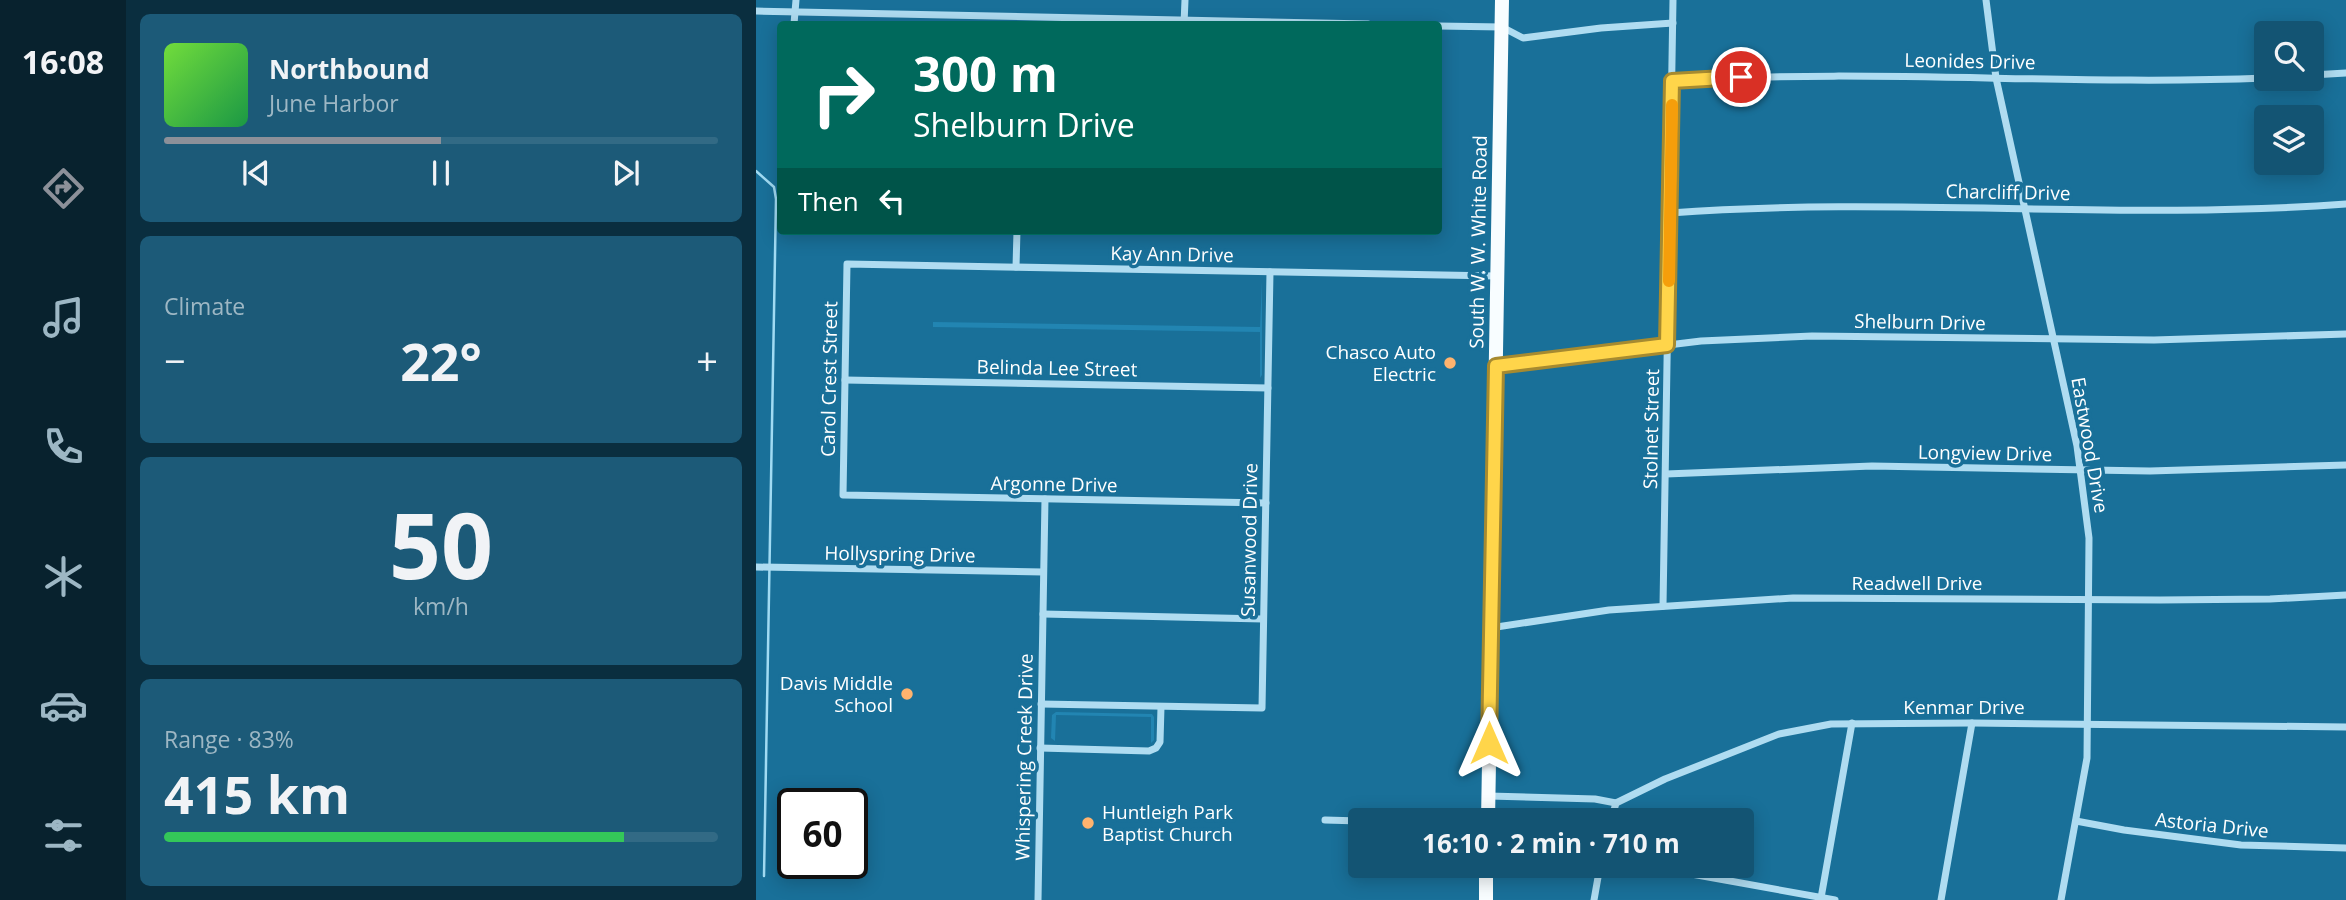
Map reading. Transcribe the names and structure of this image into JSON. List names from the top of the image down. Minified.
{"streets":{"main road":["South W. W. White Road"],"street":["Leonides Drive","Charcliff Drive","Kay Ann Drive","Shelburn Drive","Belinda Lee Street","Carol Crest Street","Stolnet Street","Eastwood Drive","Longview Drive","Argonne Drive","Susanwood Drive","Hollyspring Drive","Readwell Drive","Kenmar Drive","Whispering Creek Drive","Astoria Drive"]},"crossings":[["Leonides Drive","Stolnet Street"],["Leonides Drive","Eastwood Drive"],["Charcliff Drive","Stolnet Street"],["Charcliff Drive","Eastwood Drive"],["South W. W. White Road","Kay Ann Drive"],["South W. W. White Road","Shelburn Drive"],["South W. W. White Road","Readwell Drive"],["Kay Ann Drive","Carol Crest Street"],["Kay Ann Drive","Susanwood Drive"],["Shelburn Drive","Stolnet Street"],["Shelburn Drive","Eastwood Drive"],["Belinda Lee Street","Carol Crest Street"],["Belinda Lee Street","Susanwood Drive"],["Carol Crest Street","Argonne Drive"],["Stolnet Street","Longview Drive"],["Stolnet Street","Readwell Drive"],["Eastwood Drive","Longview Drive"],["Eastwood Drive","Readwell Drive"],["Eastwood Drive","Kenmar Drive"],["Eastwood Drive","Astoria Drive"],["Argonne Drive","Susanwood Drive"],["Susanwood Drive","Whispering Creek Drive"],["Hollyspring Drive","Whispering Creek Drive"]],"places":["Chasco Auto Electric","Davis Middle School","Huntleigh Park Baptist Church"],"page":{"tabs":"16:08","turn":["300 m","Shelburn Drive"],"song":["Northbound","June Harbor"],"then":"Then","tile":["Climate",["50","km/h"],["Range · 83%","415 km"]],"heat":["−","22°","+"],"limit":"60","trip":"16:10 · 2 min · 710 m"}}
